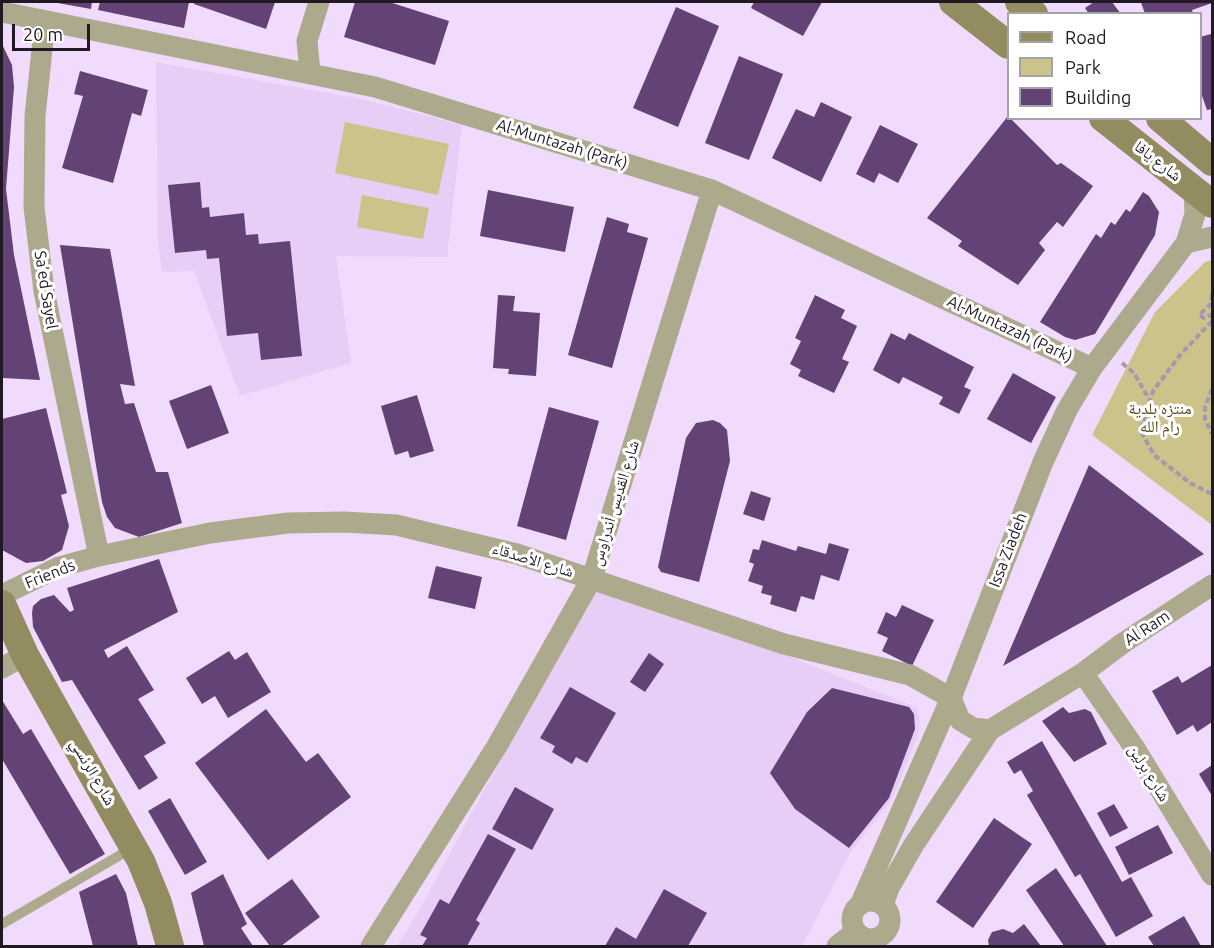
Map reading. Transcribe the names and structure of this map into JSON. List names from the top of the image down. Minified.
{"streets":{"main road":["شارع يافا","شارع الرئسي"],"street":["Al-Muntazah (Park)","Sa’ed Sayel","شارع القديس أندراوس","Issa Ziadeh","شارع الأصدقاء","Friends","Al Ram","شارع برلين"]},"crossings":[["Al-Muntazah (Park)","Sa’ed Sayel"],["Al-Muntazah (Park)","شارع القديس أندراوس"],["Al-Muntazah (Park)","Issa Ziadeh"],["شارع يافا","Issa Ziadeh"],["Sa’ed Sayel","شارع الأصدقاء"],["Sa’ed Sayel","Friends"],["شارع القديس أندراوس","شارع الأصدقاء"],["Issa Ziadeh","شارع الأصدقاء"],["شارع الأصدقاء","Friends"],["Al Ram","شارع برلين"]],"parks":["منتزه بلدية رام الله"],"legend":["Road","Park","Building"],"scale_bar":"20 m"}
